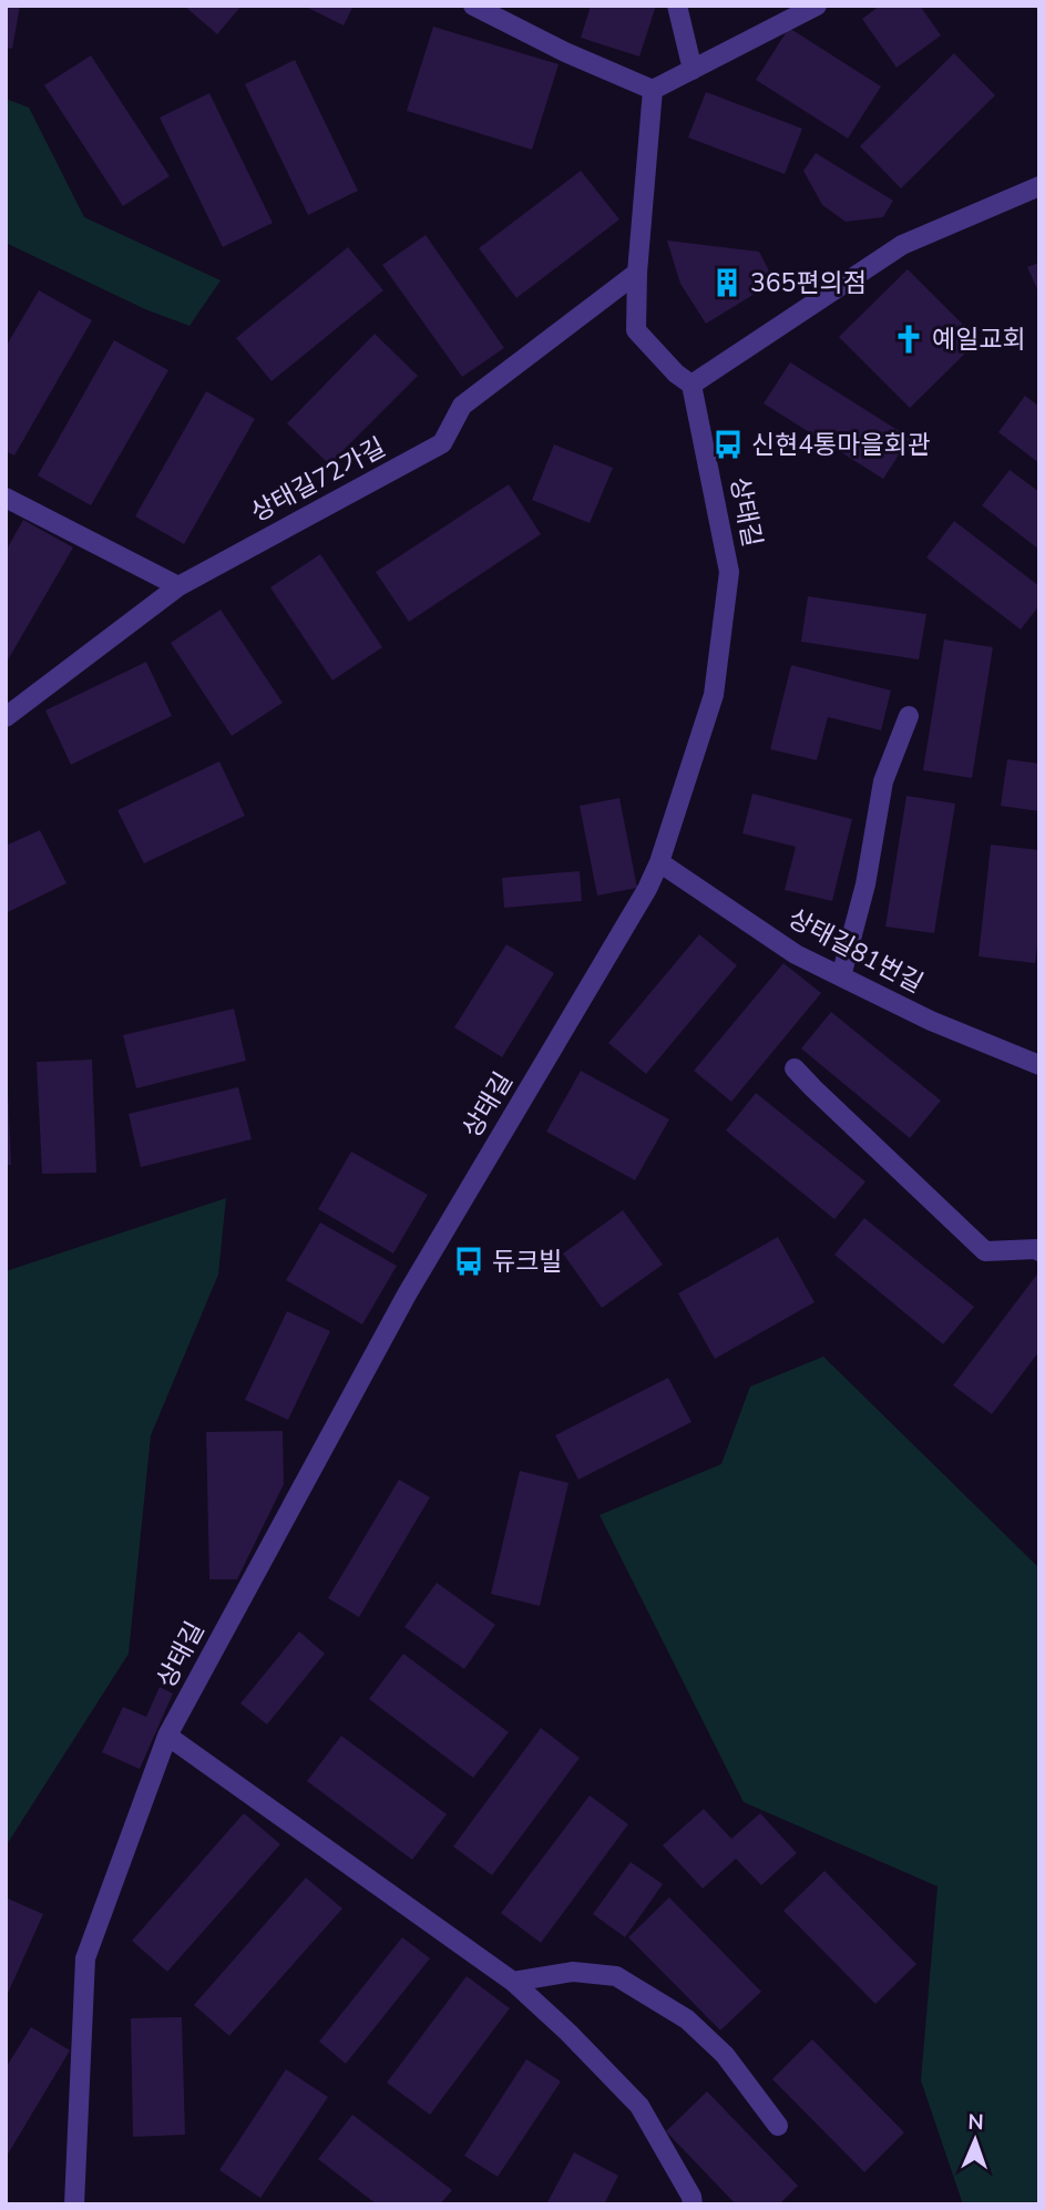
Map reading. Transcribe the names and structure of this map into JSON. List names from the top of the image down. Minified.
{"streets":{"street":["상태길72가길","상태길","상태길81번길"]},"crossings":[["상태길","상태길81번길"]],"places":{"building":["365편의점"],"church":["예일교회"],"bus stop":["신현4통마을회관","듀크빌"]},"north":"top"}
